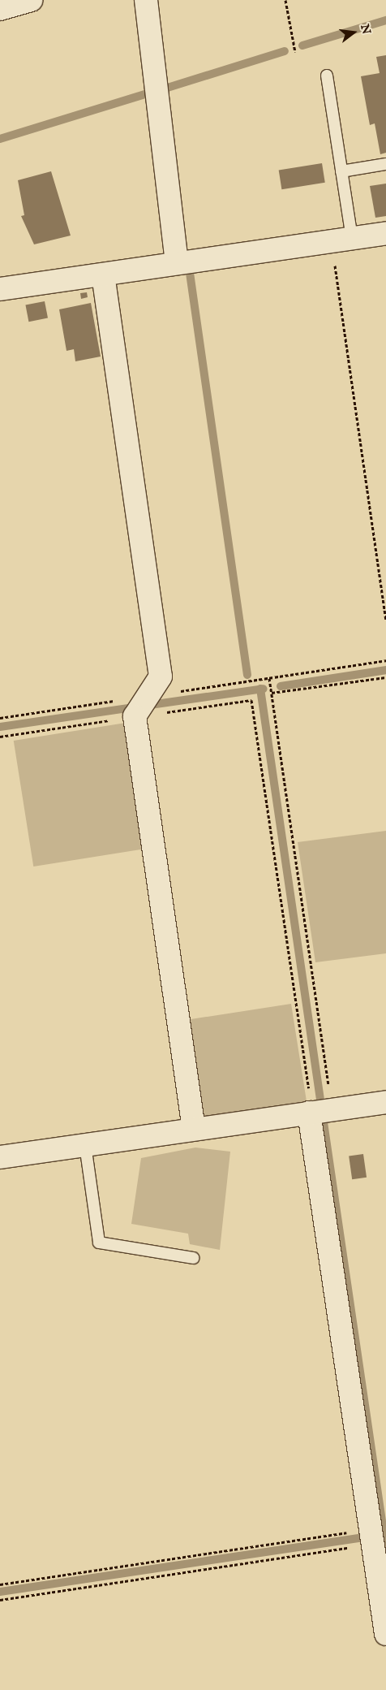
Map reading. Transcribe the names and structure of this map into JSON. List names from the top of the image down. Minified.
{"north":"right"}
